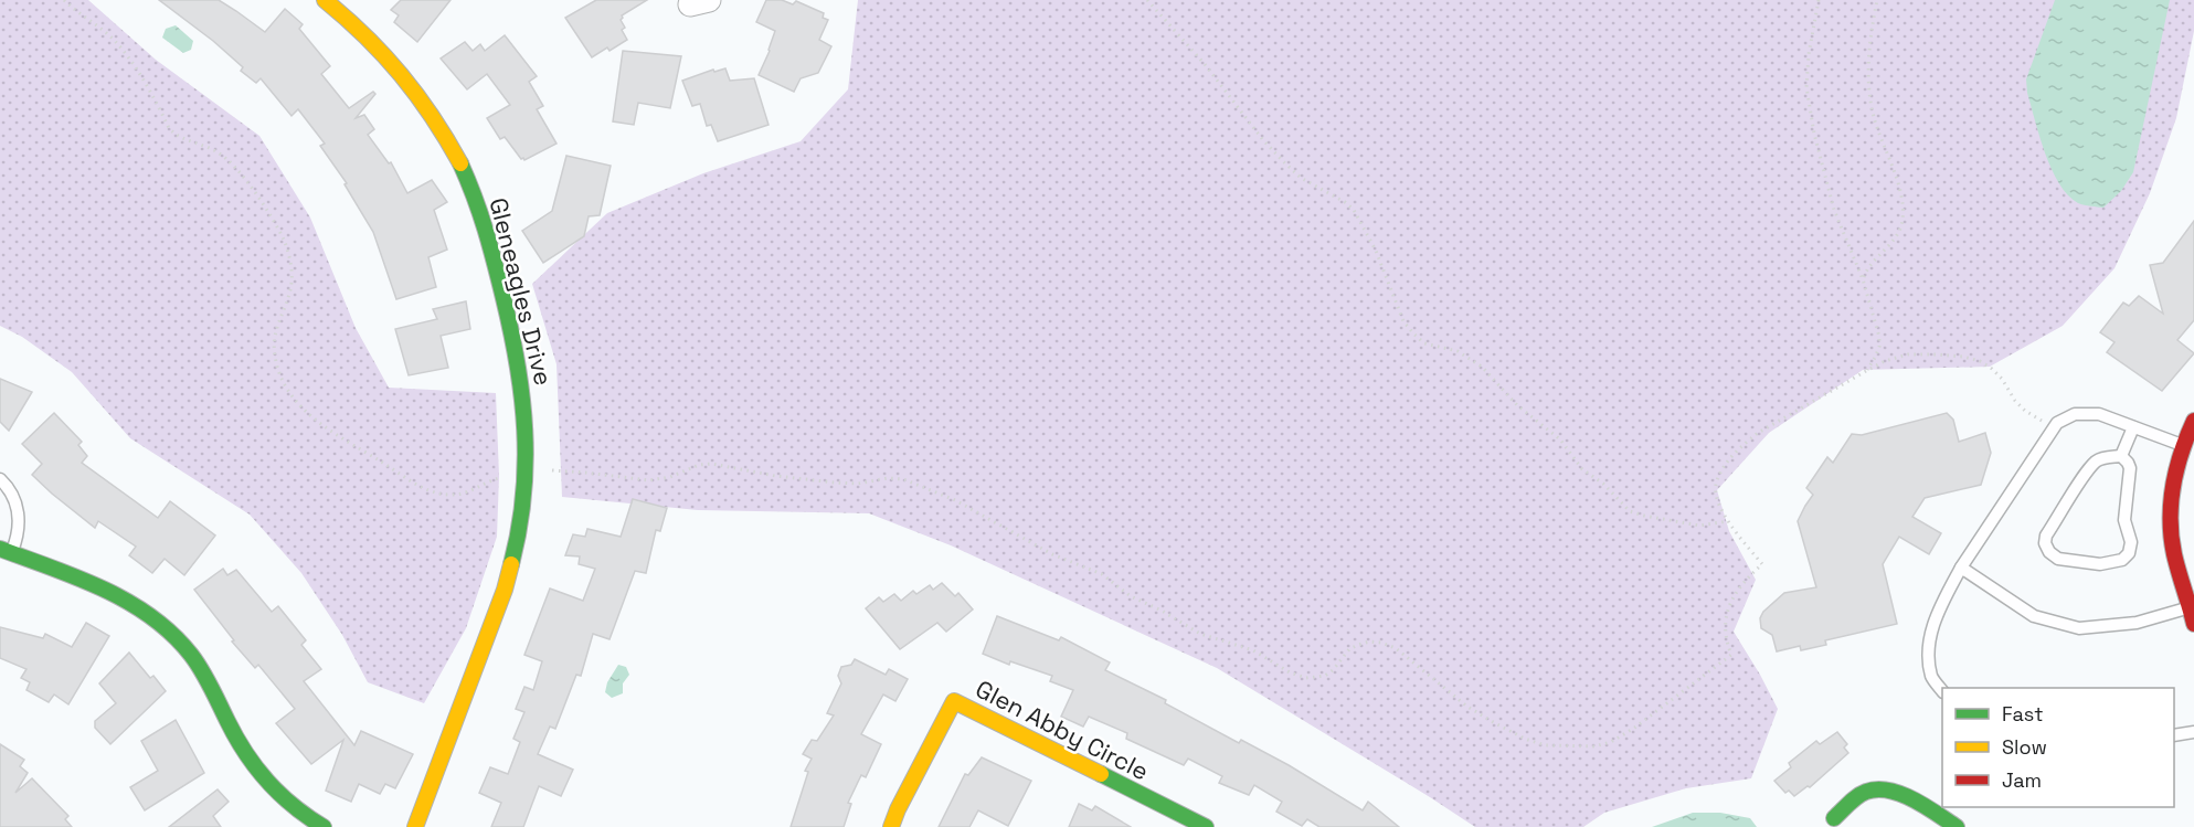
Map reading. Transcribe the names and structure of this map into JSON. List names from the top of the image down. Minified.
{"streets":{"street":["Gleneagles Drive","Glen Abby Circle"]},"legend":["Fast","Slow","Jam"]}
